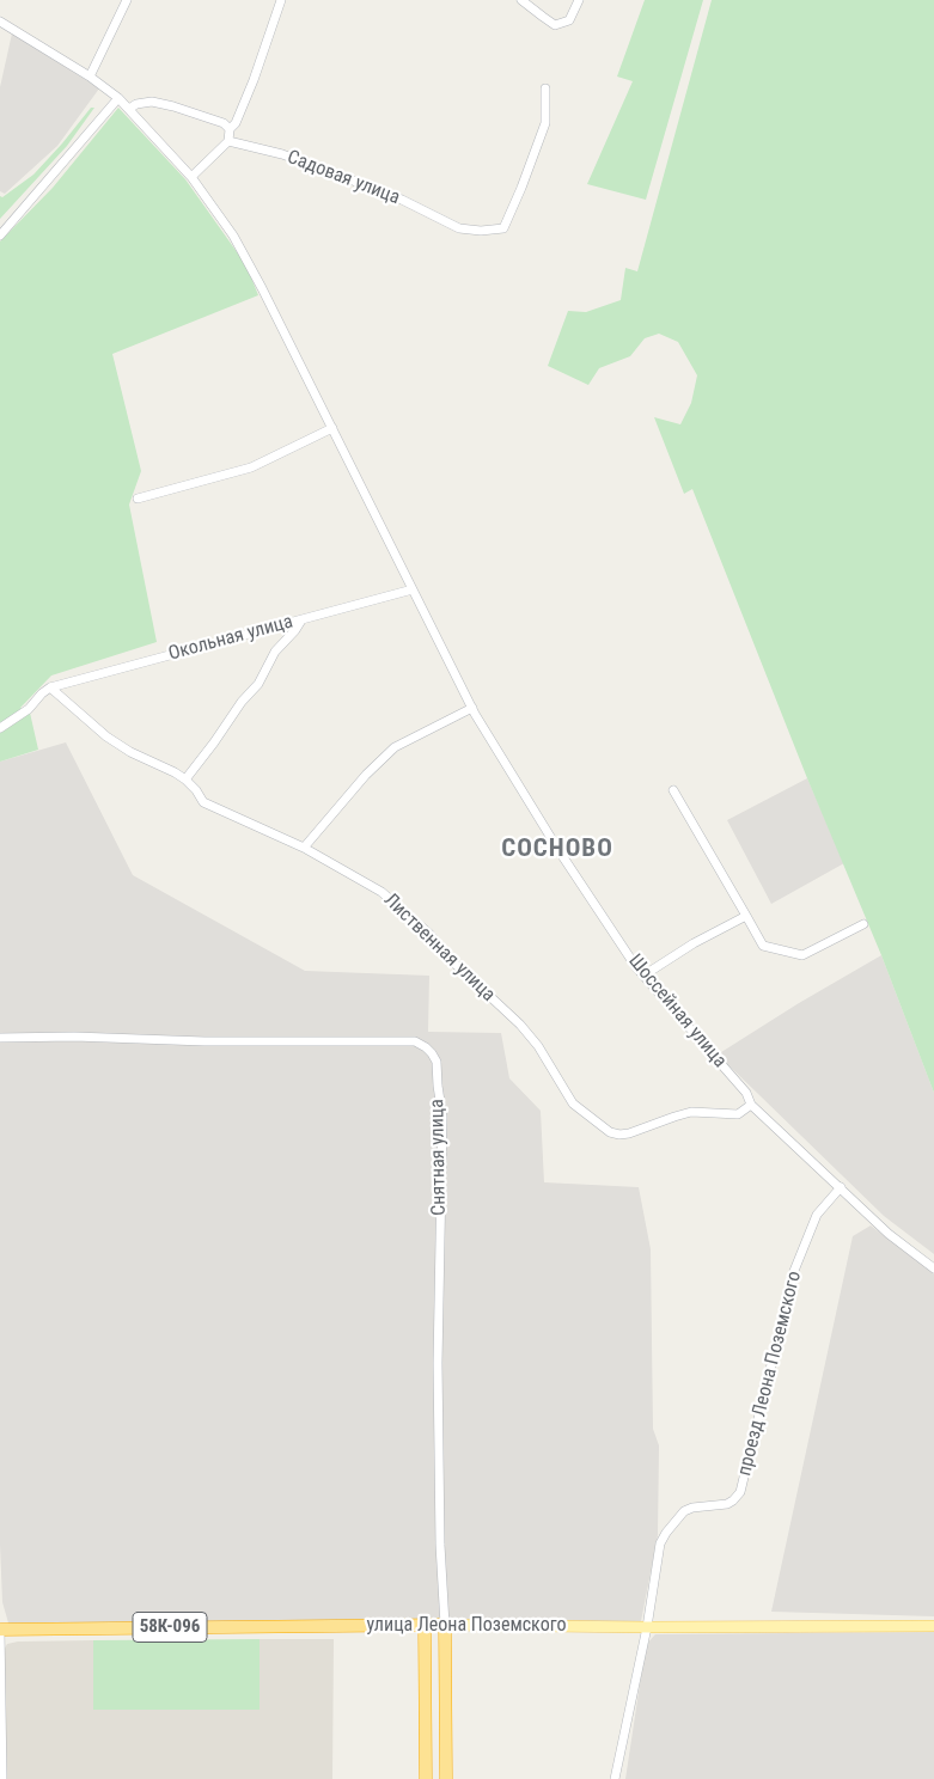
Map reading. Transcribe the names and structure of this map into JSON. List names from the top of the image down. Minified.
{"streets":{"highway":["улица Леона Поземского","58К-096"],"street":["Садовая улица","Окольная улица","Лиственная улица","Шоссейная улица","Снятная улица","проезд Леона Поземского"]},"crossings":[["Окольная улица","Лиственная улица"],["Окольная улица","Шоссейная улица"],["Лиственная улица","Шоссейная улица"],["Шоссейная улица","проезд Леона Поземского"],["Снятная улица","улица Леона Поземского"],["проезд Леона Поземского","улица Леона Поземского"]],"districts":["СОСНОВО"]}
